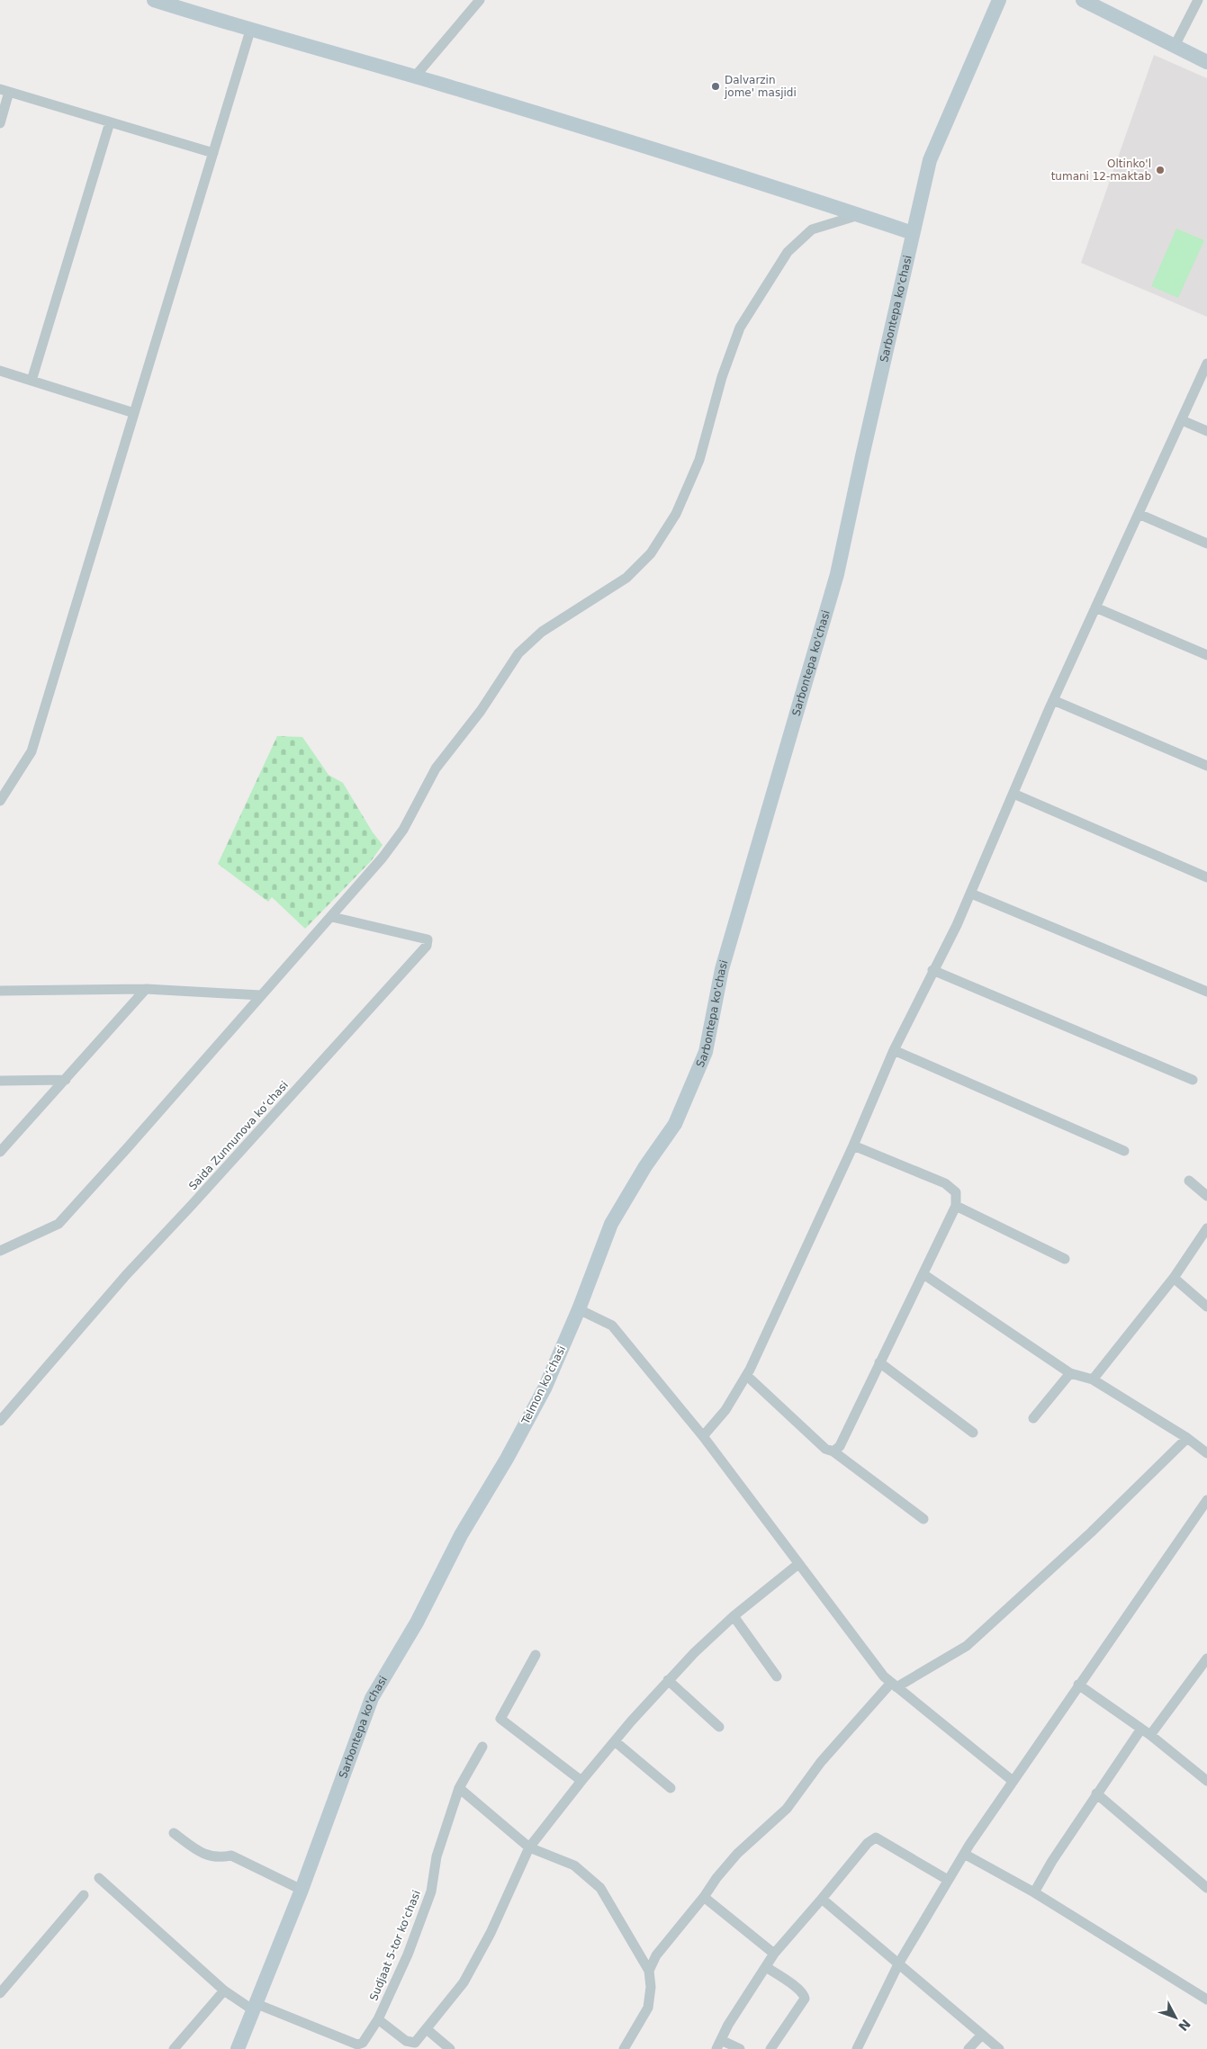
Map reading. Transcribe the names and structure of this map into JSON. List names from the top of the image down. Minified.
{"streets":{"street":["Sarbontepa ko'chasi","Saida Zunnunova koʻchasi","Telmon koʻchasi","Sudjaat 5-tor koʻchasi"]},"crossings":[["Sarbontepa ko'chasi","Telmon koʻchasi"],["Sarbontepa ko'chasi","Sudjaat 5-tor koʻchasi"]],"places":["Dalvarzin jome' masjidi","Oltinko'l tumani 12-maktab"],"north":"bottom right"}
